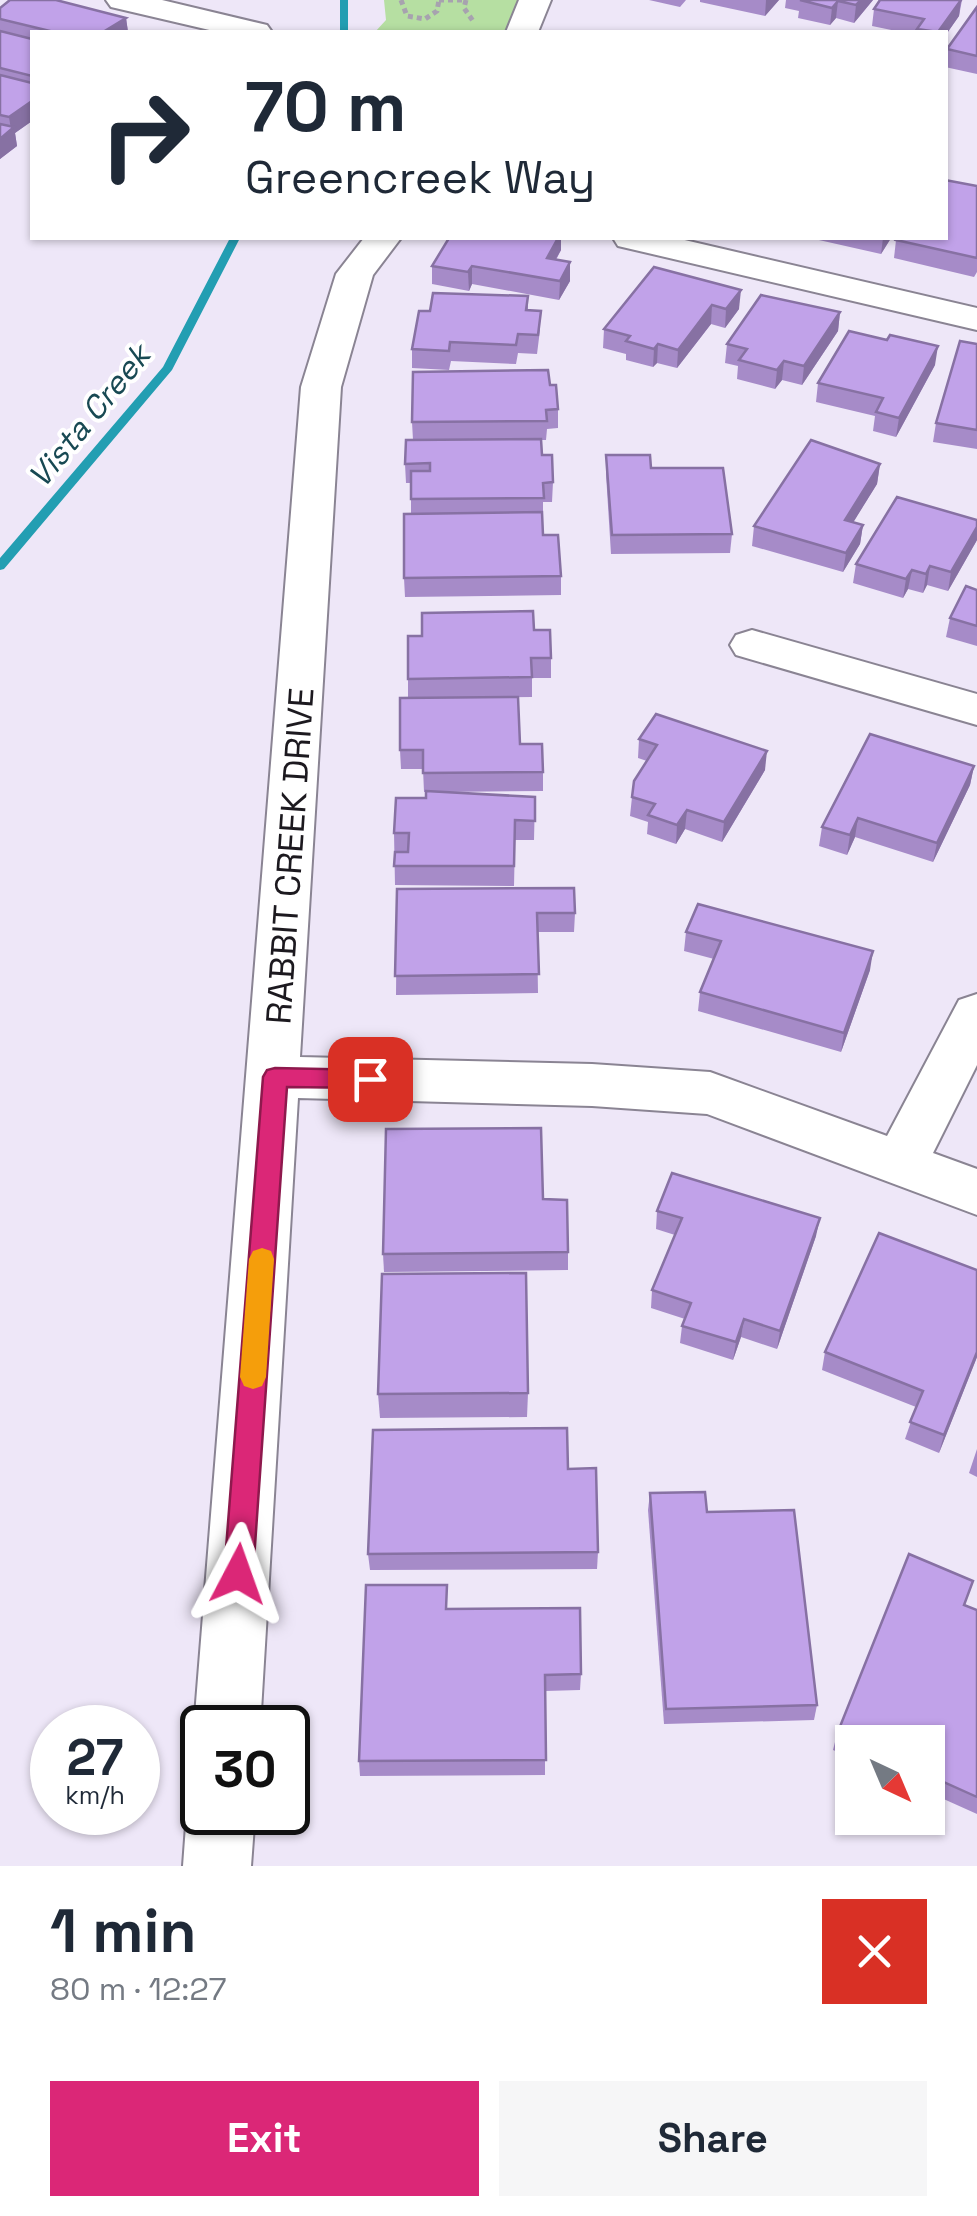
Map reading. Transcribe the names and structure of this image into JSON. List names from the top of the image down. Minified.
{"streets":{"street":["RABBIT CREEK DRIVE"]},"water":["Vista Creek"],"north":"bottom right","page":{"turn":["70 m","Greencreek Way"],"speed":"27 km/h","limit":"30","heading":["1 min","80 m · 12:27"],"buttons":["Exit","Share"]}}
